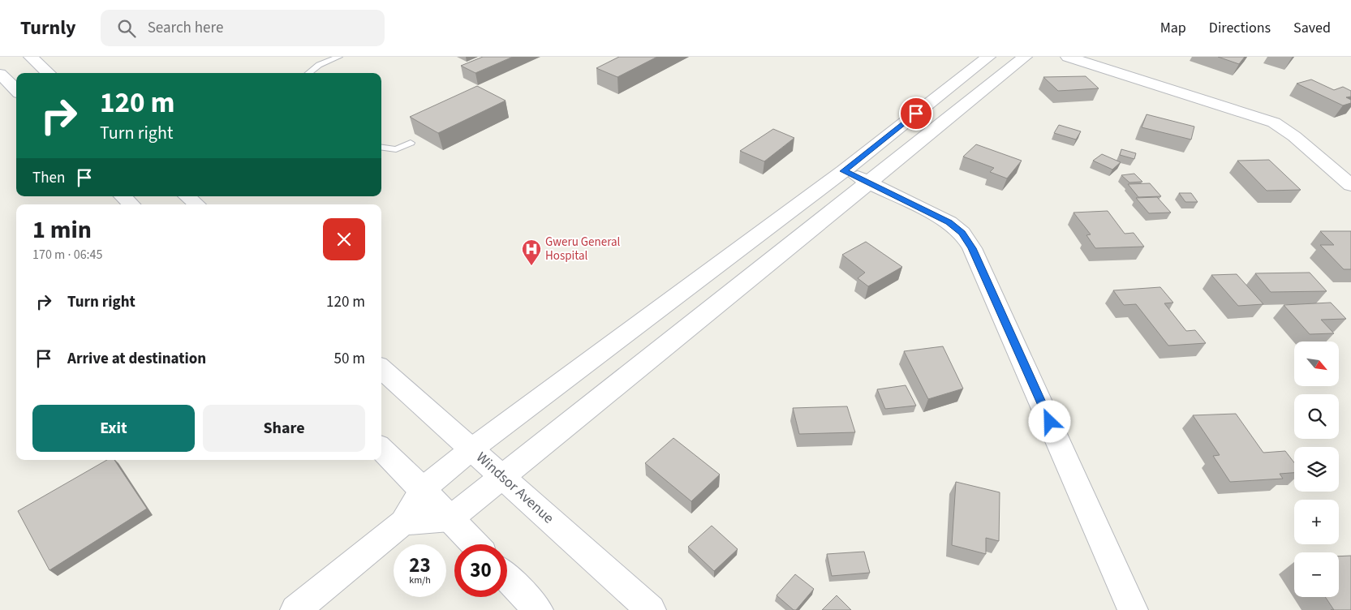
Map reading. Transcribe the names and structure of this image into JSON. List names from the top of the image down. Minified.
{"streets":{"street":["Windsor Avenue"]},"places":{"hospital":["Gweru General Hospital"]},"north":"bottom right","page":{"header":"Turnly","search":"Search here","nav":["Map","Directions","Saved"],"turn":["120 m","Turn right"],"then":"Then","heading":["1 min","170 m · 06:45"],"list":[{"name":"Turn right","value":"120 m"},{"name":"Arrive at destination","value":"50 m"}],"map_buttons":["+","−"],"buttons":["Exit","Share"],"speed":"23 km/h","limit":"30"}}
